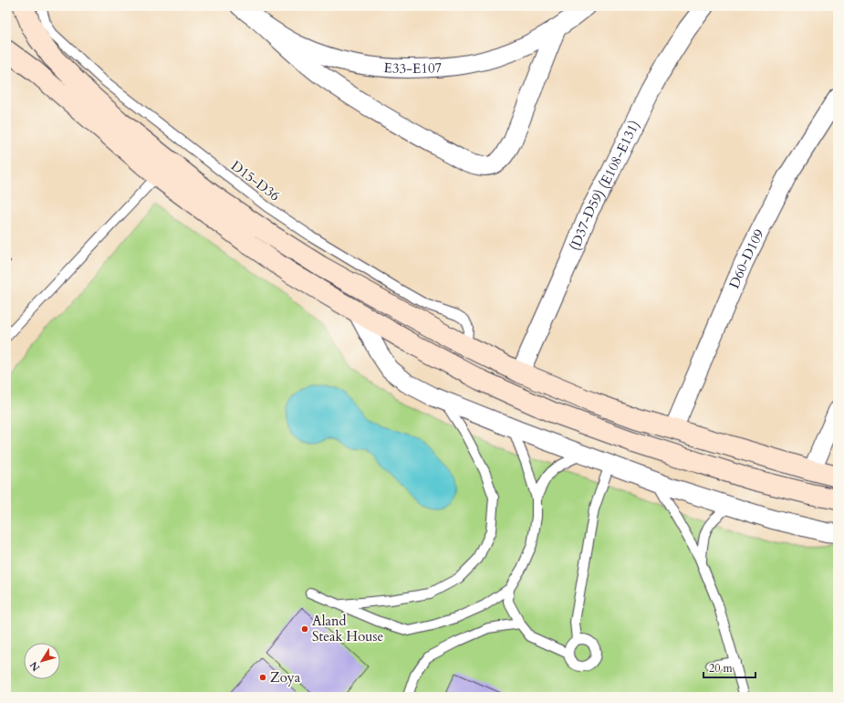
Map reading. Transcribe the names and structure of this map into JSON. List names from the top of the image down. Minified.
{"streets":{"street":["E33-E107","(D37-D59) (E108-E131)","D60-D109"]},"places":["Aland Steak House","Zoya"],"scale_bar":"20 m","north":"bottom left"}
